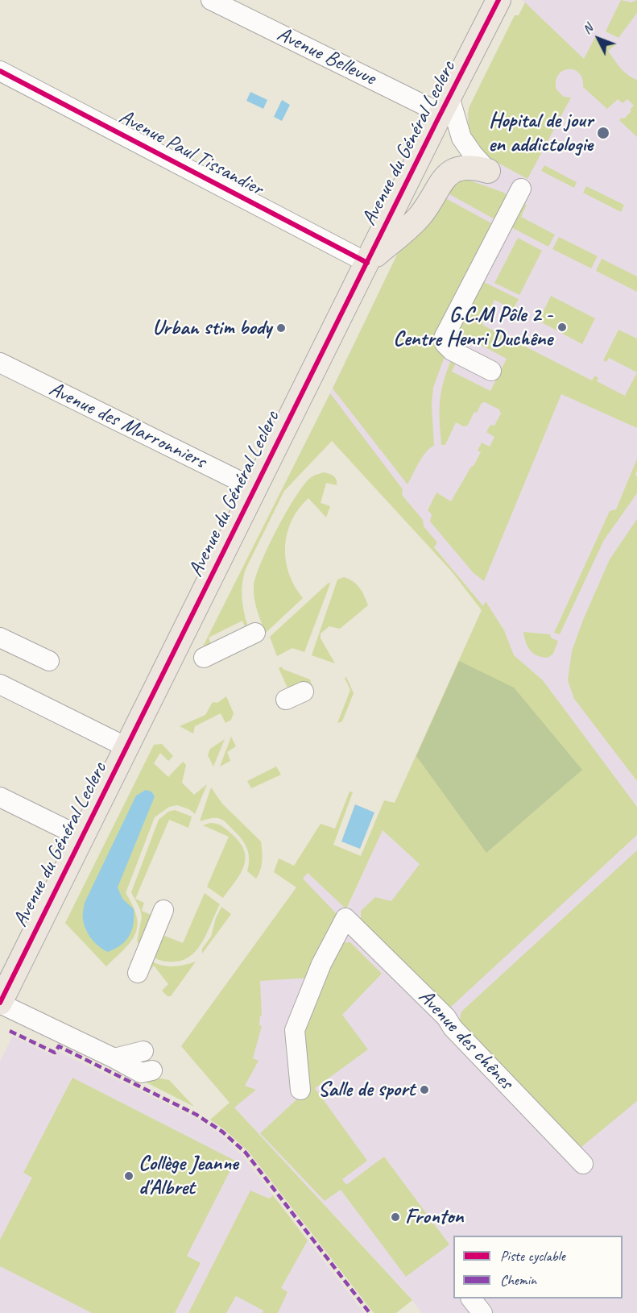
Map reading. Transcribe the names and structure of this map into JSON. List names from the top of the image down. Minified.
{"streets":{"main road":["Avenue du Général Leclerc"],"street":["Avenue Bellevue","Avenue Paul Tissandier","Avenue des Marronniers","Avenue des chênes"]},"crossings":[["Avenue Bellevue","Avenue du Général Leclerc"],["Avenue du Général Leclerc","Avenue Paul Tissandier"],["Avenue du Général Leclerc","Avenue des Marronniers"]],"places":["Hopital de jour en addictologie","G.C.M Pôle 2 - Centre Henri Duchêne","Urban stim body","Salle de sport","Collège Jeanne d'Albret","Fronton"],"legend":["Piste cyclable","Chemin"],"north":"top left"}
